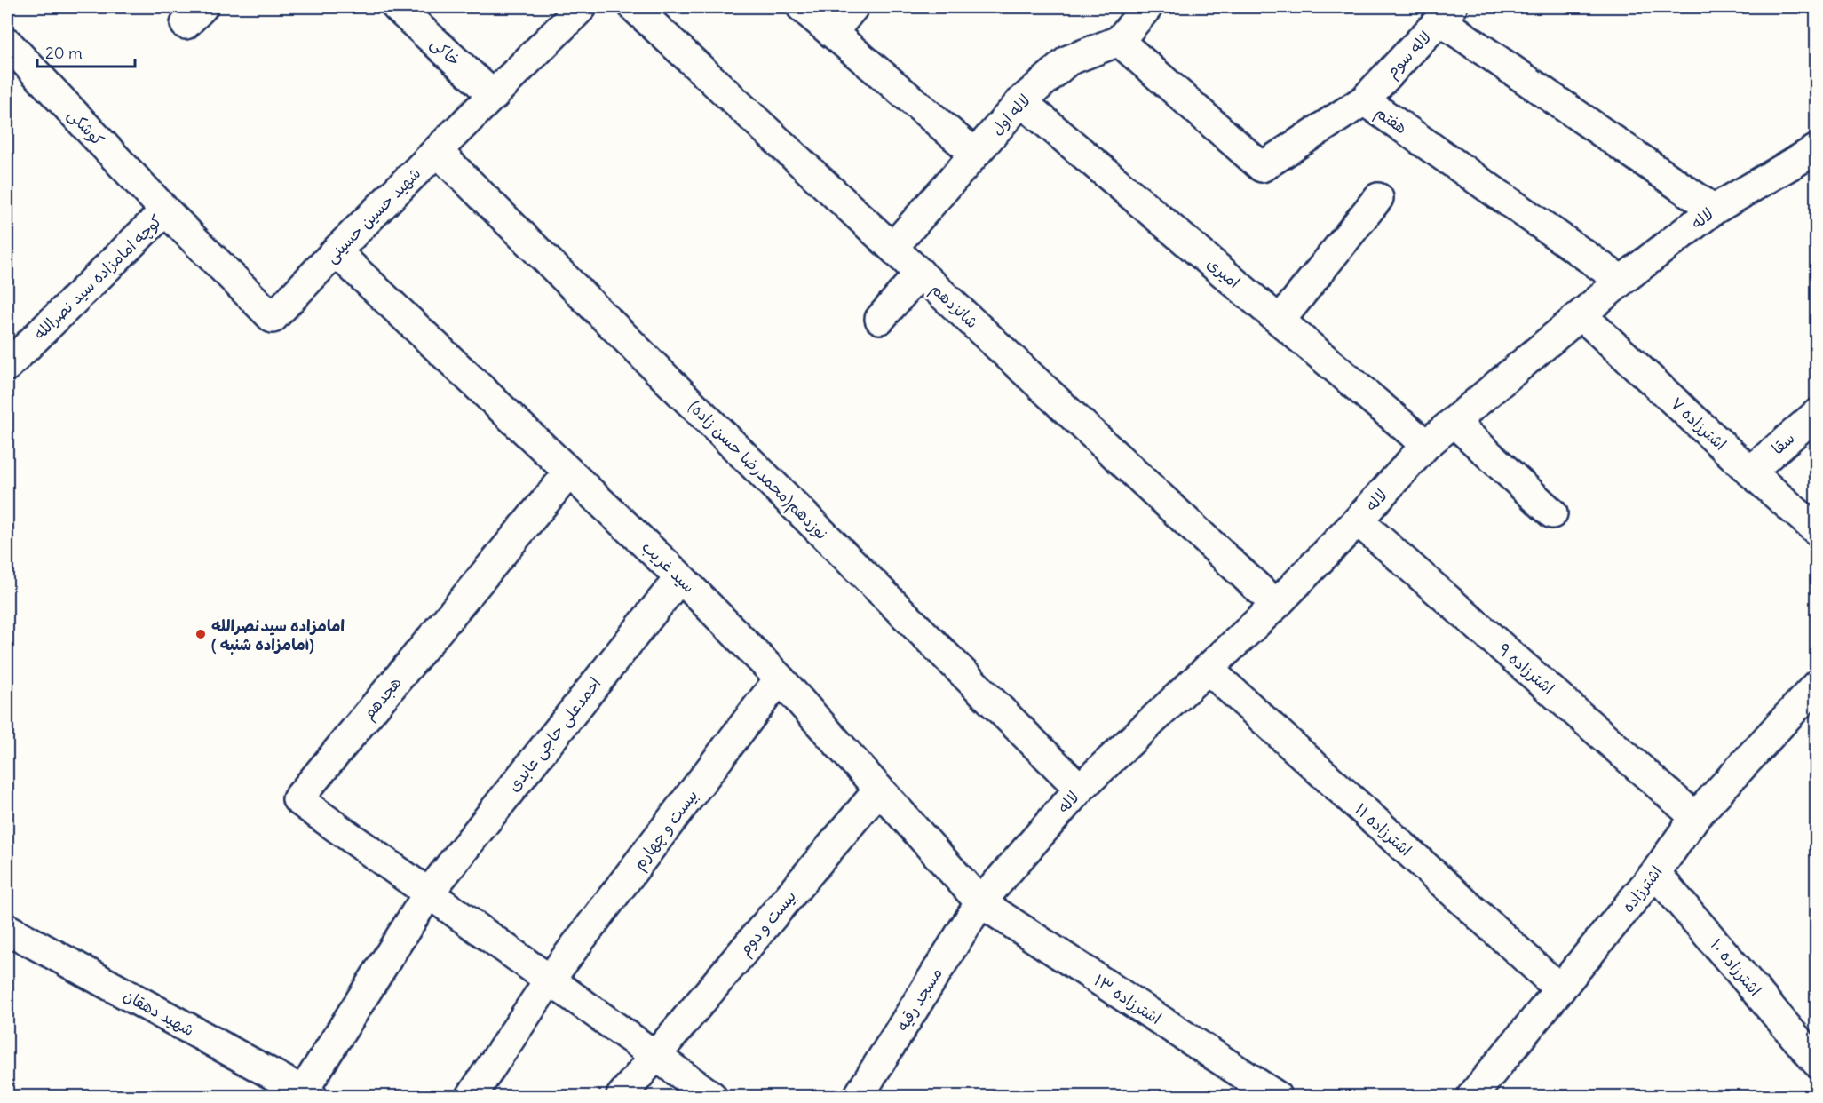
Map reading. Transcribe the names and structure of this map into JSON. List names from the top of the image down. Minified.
{"streets":{"street":["خاکی","لاله سوم","لاله اول","هفتم","کوشکی","شهید حسین حسینی","لاله","امیری","کوچه امامزاده سید نصرالله","شانزدهم","اشترزاده ۷","سقا","نوزدهم(محمدرضا حسن زاده)","سید غریب","اشترزاده ۹","هجدهم","احمدعلی حاجی عابدی","بیست و چهارم","اشترزاده ۱۱","اشترزاده","بیست و دوم","اشترزاده ۱۰","مسجد رقیه","اشترزاده ۱۳","شهید دهقان"]},"crossings":[["خاکی","شهید حسین حسینی"],["لاله سوم","هفتم"],["لاله اول","هفتم"],["لاله اول","امیری"],["لاله اول","شانزدهم"],["هفتم","لاله"],["کوشکی","شهید حسین حسینی"],["کوشکی","کوچه امامزاده سید نصرالله"],["شهید حسین حسینی","کوچه امامزاده سید نصرالله"],["شهید حسین حسینی","نوزدهم(محمدرضا حسن زاده)"],["شهید حسین حسینی","سید غریب"],["لاله","امیری"],["لاله","شانزدهم"],["لاله","اشترزاده ۷"],["لاله","نوزدهم(محمدرضا حسن زاده)"],["لاله","سید غریب"],["لاله","اشترزاده ۹"],["لاله","اشترزاده ۱۱"],["لاله","مسجد رقیه"],["لاله","اشترزاده ۱۳"],["اشترزاده ۷","سقا"],["سید غریب","هجدهم"],["سید غریب","احمدعلی حاجی عابدی"],["سید غریب","بیست و چهارم"],["سید غریب","بیست و دوم"],["سید غریب","مسجد رقیه"],["سید غریب","اشترزاده ۱۳"],["اشترزاده ۹","اشترزاده"],["هجدهم","احمدعلی حاجی عابدی"],["احمدعلی حاجی عابدی","شهید دهقان"],["اشترزاده ۱۱","اشترزاده"],["اشترزاده","اشترزاده ۱۰"],["مسجد رقیه","اشترزاده ۱۳"]],"places":["امامزاده سیدنصرالله ( امامزاده شنبه)"],"scale_bar":"20 m"}
